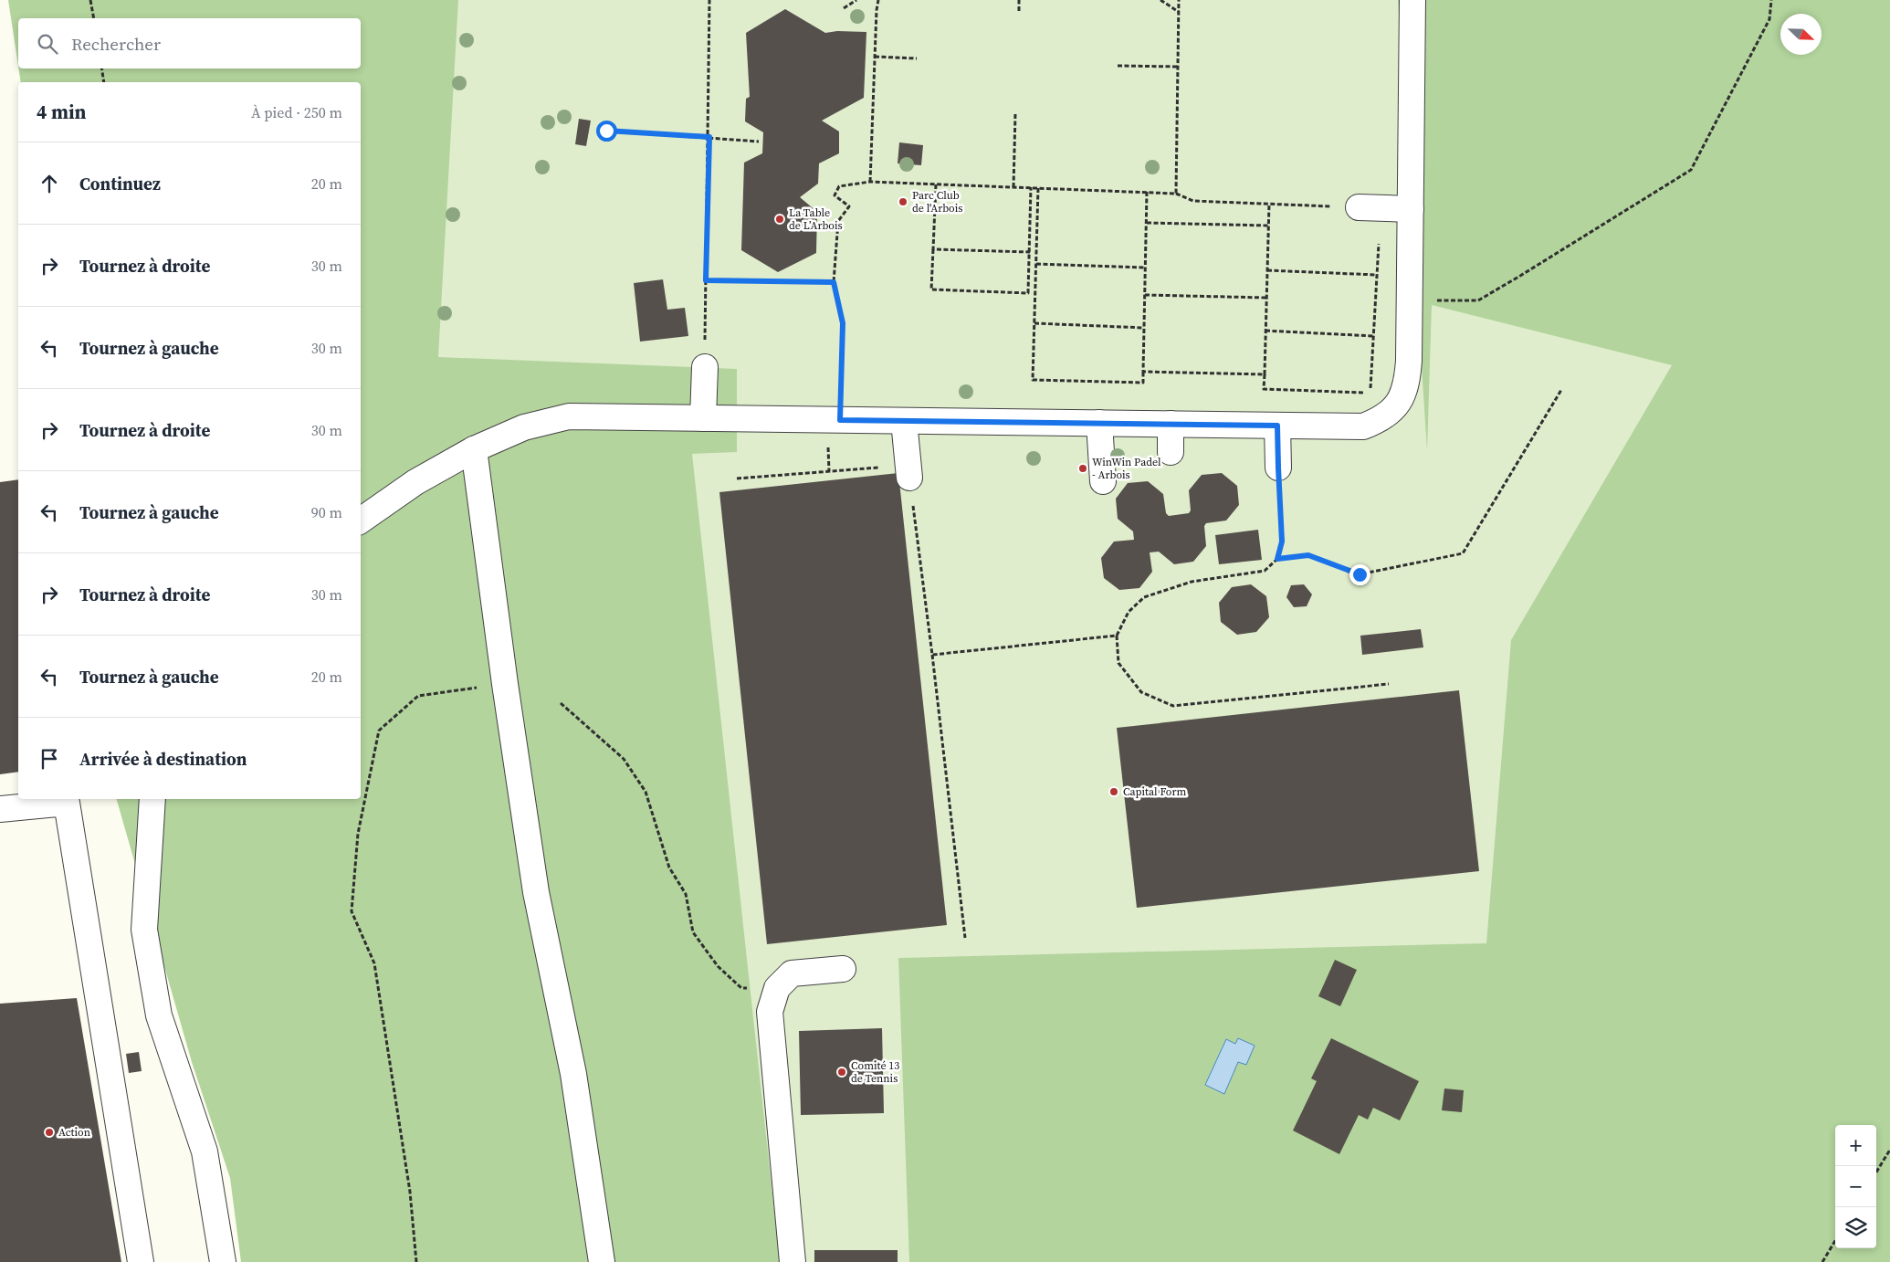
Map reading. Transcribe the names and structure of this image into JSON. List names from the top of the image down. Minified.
{"places":["Parc Club de l'Arbois","La Table de L’Arbois","WinWin Padel - Arbois","Capital Form","Comité 13 de Tennis","Action"],"north":"bottom right","page":{"search":"Rechercher","heading":["4 min","À pied · 250 m"],"list":[["Continuez","20 m"],["Tournez à droite","30 m"],["Tournez à gauche","30 m"],["Tournez à droite","30 m"],["Tournez à gauche","90 m"],["Tournez à droite","30 m"],["Tournez à gauche","20 m"],"Arrivée à destination"],"map_buttons":["+","−"]}}
